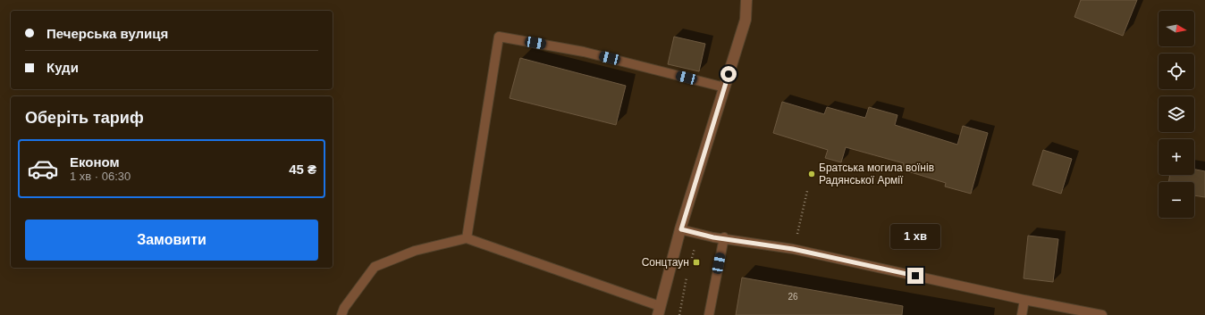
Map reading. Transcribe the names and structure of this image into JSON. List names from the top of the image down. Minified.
{"places":{"other":["Братська могила воїнів Радянської Армії"],"transit":["Сонцтаун"]},"house_numbers":["26"],"north":"right","page":{"map_buttons":["+","−"],"banner":["Печерська вулиця","Куди"],"heading":"Оберіть тариф","list":[{"name":"Економ","note":"1 хв · 06:30","value":"45 ₴"}],"buttons":"Замовити","bubble":"1 хв"}}
